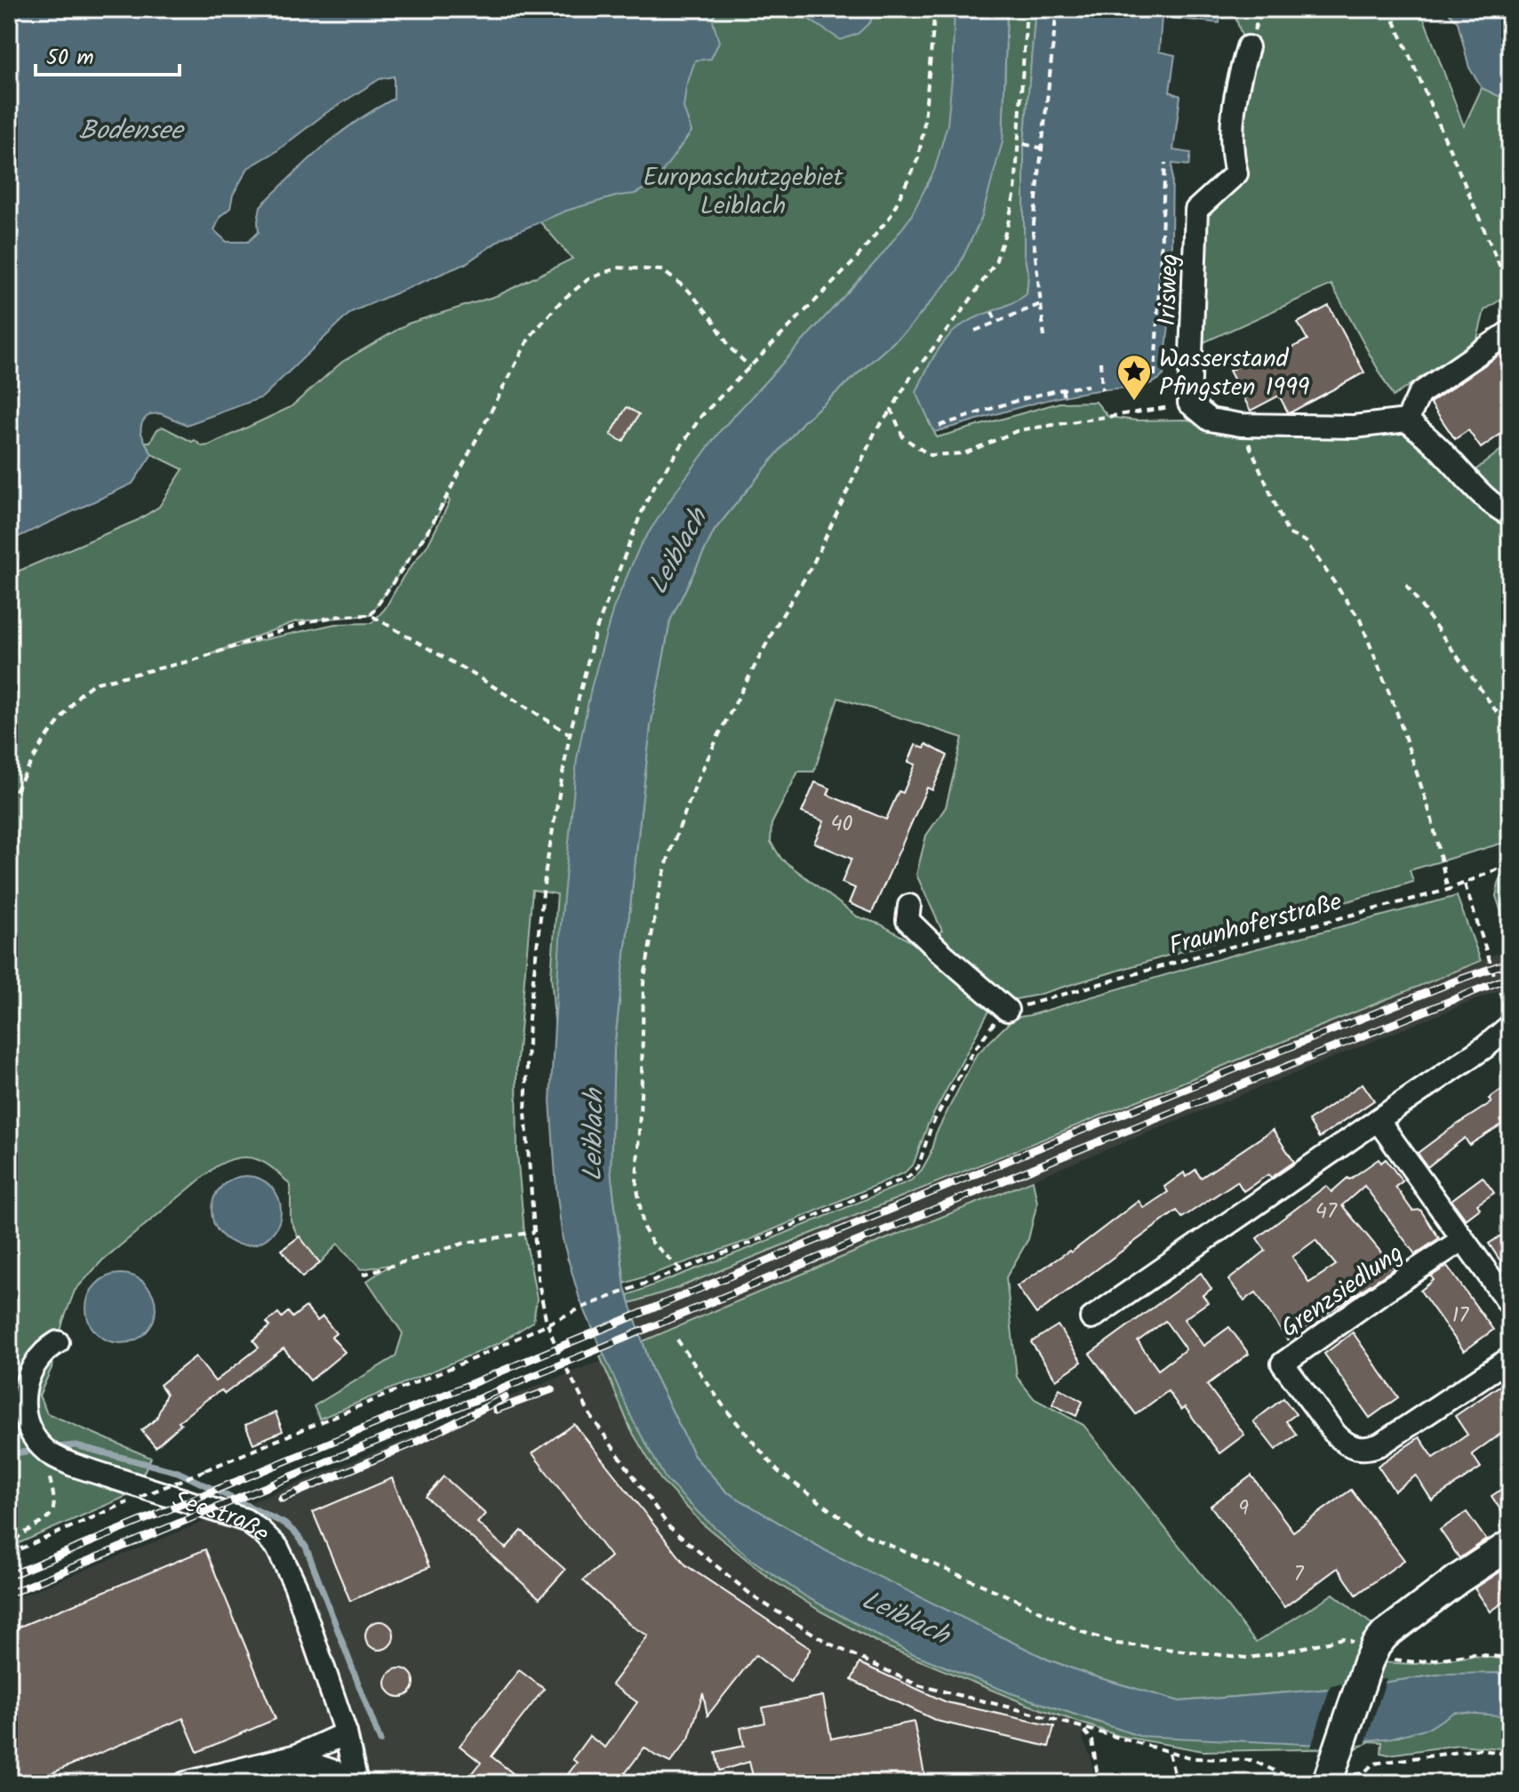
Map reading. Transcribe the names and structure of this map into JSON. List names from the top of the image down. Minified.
{"streets":{"street":["Irisweg","Grenzsiedlung","Seestraße"],"path":["Fraunhoferstraße"]},"water":["Bodensee","Leiblach"],"parks":["Europaschutzgebiet Leiblach"],"places":{"place":["Wasserstand Pfingsten 1999"]},"house_numbers":["40","47","17","9","7"],"scale_bar":"50 m"}
